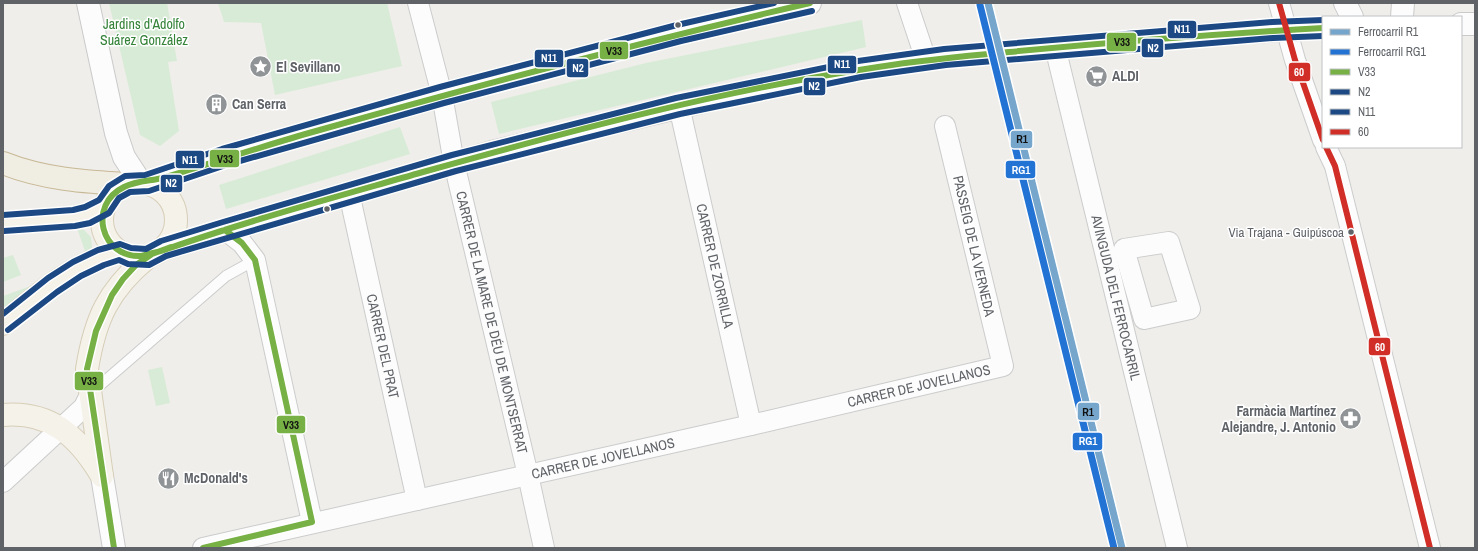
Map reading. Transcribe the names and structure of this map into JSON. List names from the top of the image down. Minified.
{"streets":{"street":["PASSEIG DE LA VERNEDA","CARRER DE ZORRILLA","AVINGUDA DEL FERROCARRIL","CARRER DE LA MARE DE DÉU DE MONTSERRAT","CARRER DEL PRAT","CARRER DE JOVELLANOS"]},"crossings":[["PASSEIG DE LA VERNEDA","CARRER DE JOVELLANOS"],["CARRER DE ZORRILLA","CARRER DE JOVELLANOS"],["CARRER DE LA MARE DE DÉU DE MONTSERRAT","CARRER DE JOVELLANOS"],["CARRER DEL PRAT","CARRER DE JOVELLANOS"]],"parks":["Jardins d'Adolfo Suárez González"],"places":{"place":["El Sevillano"],"supermarket":["ALDI"],"building":["Can Serra"],"other":["Via Trajana - Guipúscoa"],"pharmacy":["Farmàcia Martínez Alejandre, J. Antonio"],"restaurant":["McDonald's"]},"lines":["rail line R1","transit line V33","transit line N11","transit line 60","rail line RG1","transit line N2"],"legend":["Ferrocarril R1","Ferrocarril RG1","V33","N2","N11","60"]}
